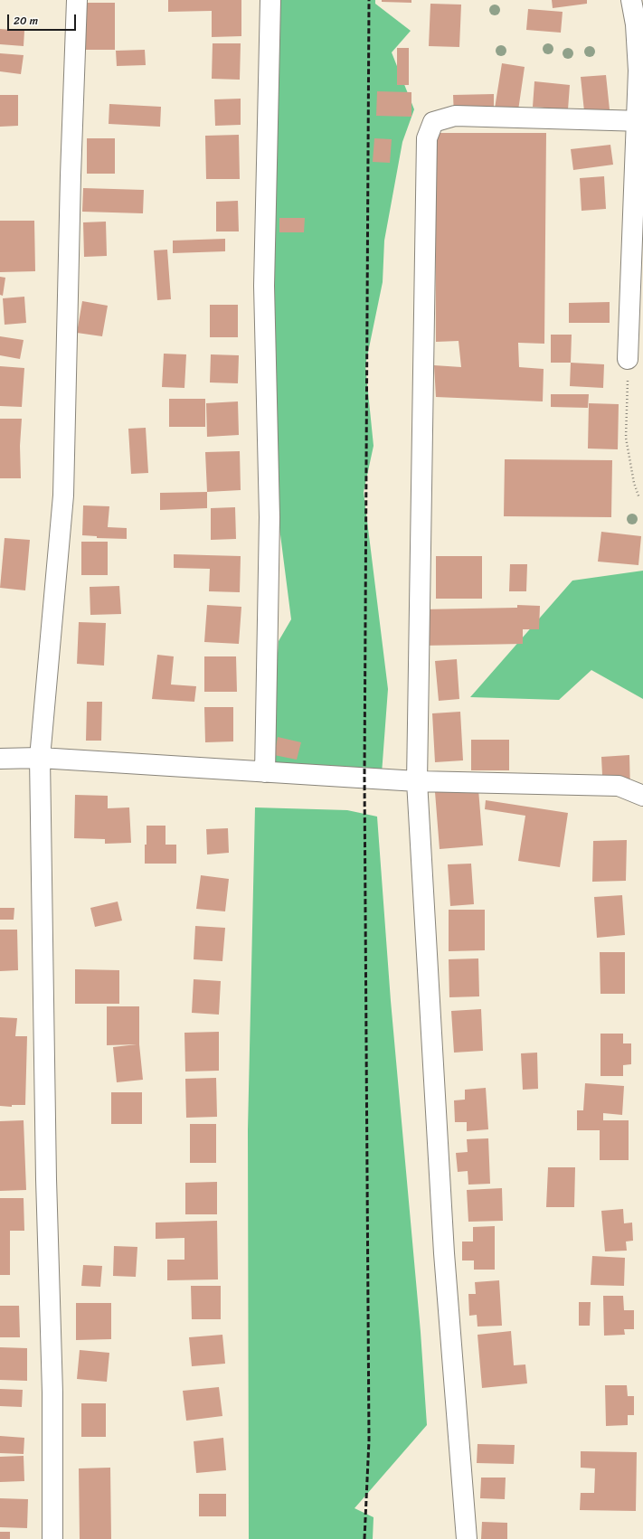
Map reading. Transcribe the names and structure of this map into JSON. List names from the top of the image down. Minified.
{"scale_bar":"20 m"}
